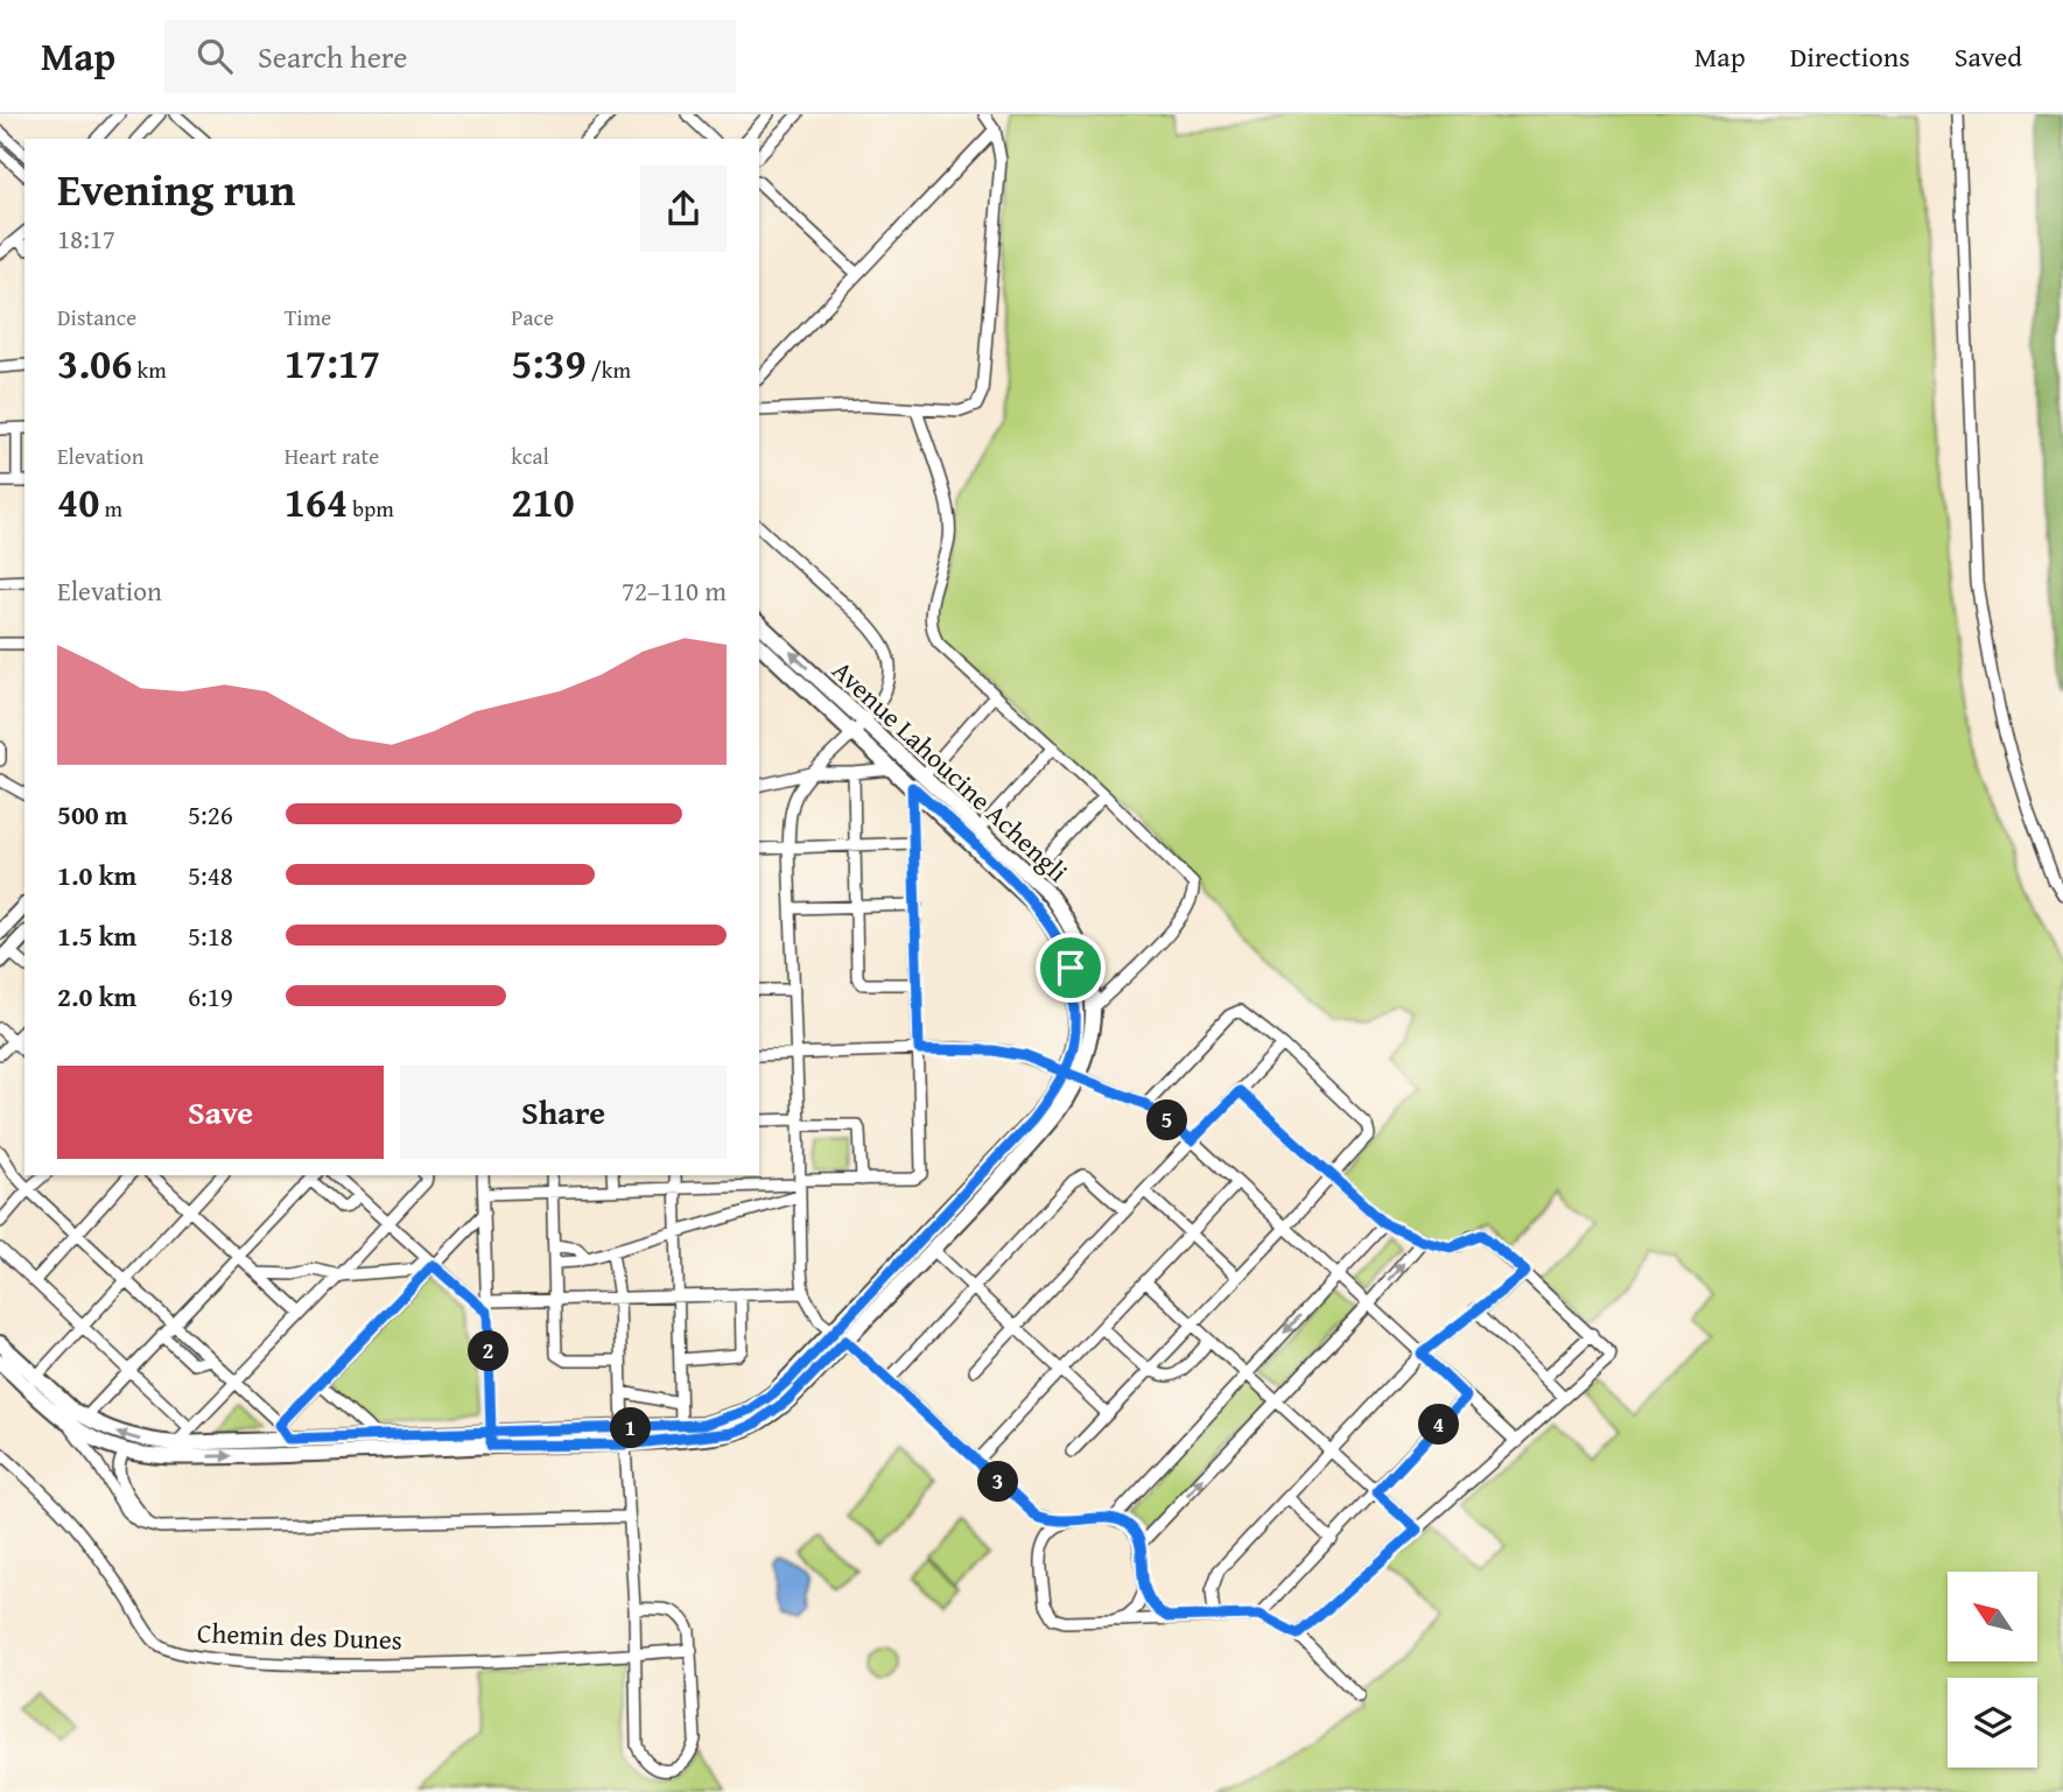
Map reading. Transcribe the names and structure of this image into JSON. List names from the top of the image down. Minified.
{"streets":{"street":["Avenue Lahoucine Achengli","Chemin des Dunes"]},"north":"top left","page":{"header":"Map","search":"Search here","nav":["Map","Directions","Saved"],"heading":["Evening run","18:17"],"stats":[["Distance","3.06 km"],["Time","17:17"],["Pace","5:39 /km"],["Elevation","40 m"],["Heart rate","164 bpm"],["kcal","210"]],"chart":["Elevation","72–110 m"],"list":[{"name":"500 m","note":"5:26"},{"name":"1.0 km","note":"5:48"},{"name":"1.5 km","note":"5:18"},{"name":"2.0 km","note":"6:19"}],"buttons":["Save","Share"],"pins":["5","2","4","1","3"]}}
